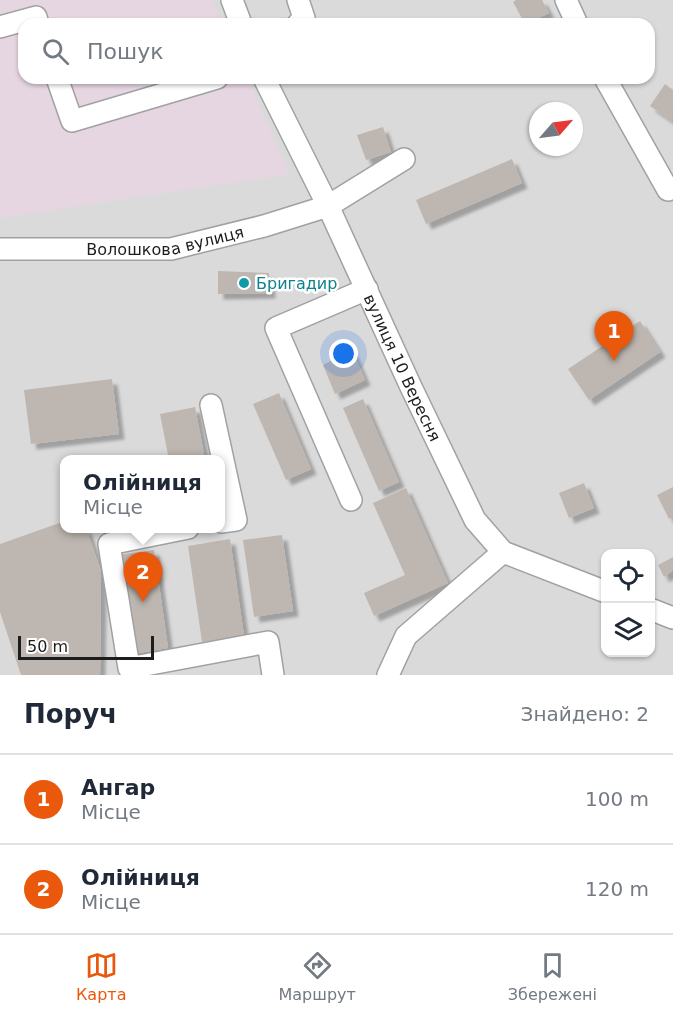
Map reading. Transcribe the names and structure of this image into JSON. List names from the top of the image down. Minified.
{"streets":{"street":["Волошкова вулиця","вулиця 10 Вересня"]},"crossings":[["Волошкова вулиця","вулиця 10 Вересня"]],"places":["Бригадир"],"scale_bar":"50 m","north":"top right","page":{"search":"Пошук","pins":["1","2"],"popup":["Олійниця","Місце"],"scale":"50 m","heading":["Поруч","Знайдено: 2"],"list":[{"mark":"1","name":"Ангар","note":"Місце","value":"100 m"},{"mark":"2","name":"Олійниця","note":"Місце","value":"120 m"}],"nav":["Карта","Маршрут","Збережені"]}}
